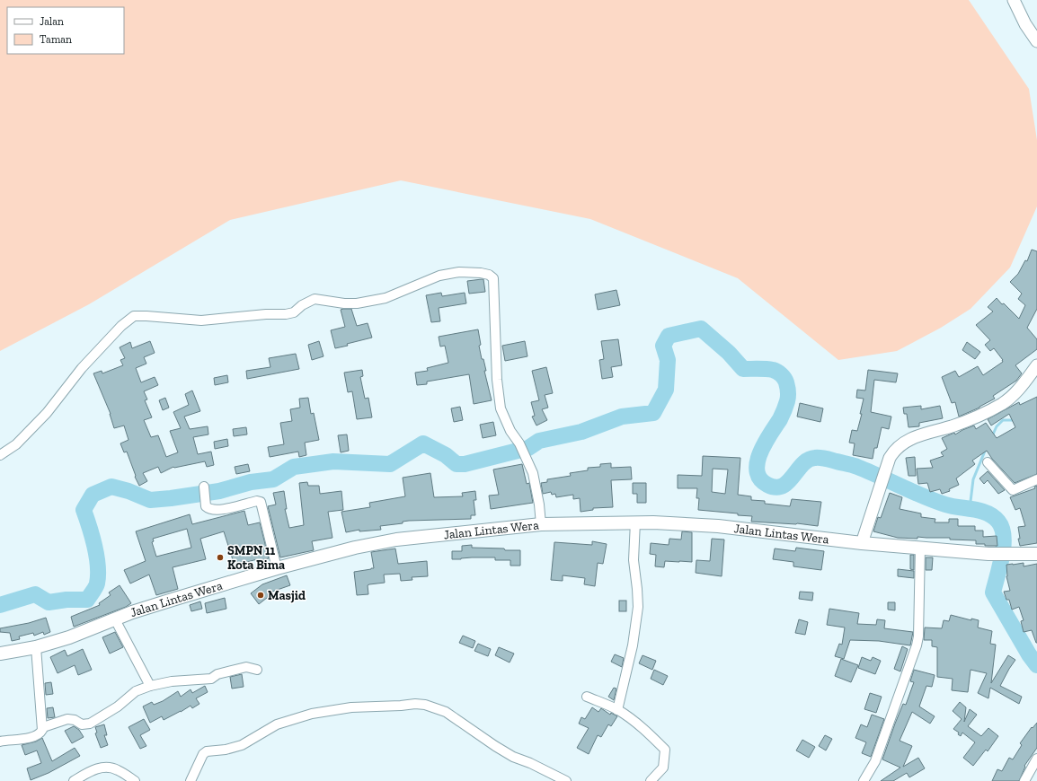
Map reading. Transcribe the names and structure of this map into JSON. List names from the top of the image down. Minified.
{"streets":{"main road":["Jalan Lintas Wera"]},"places":["SMPN 11 Kota Bima","Masjid"],"legend":["Jalan","Taman"]}
